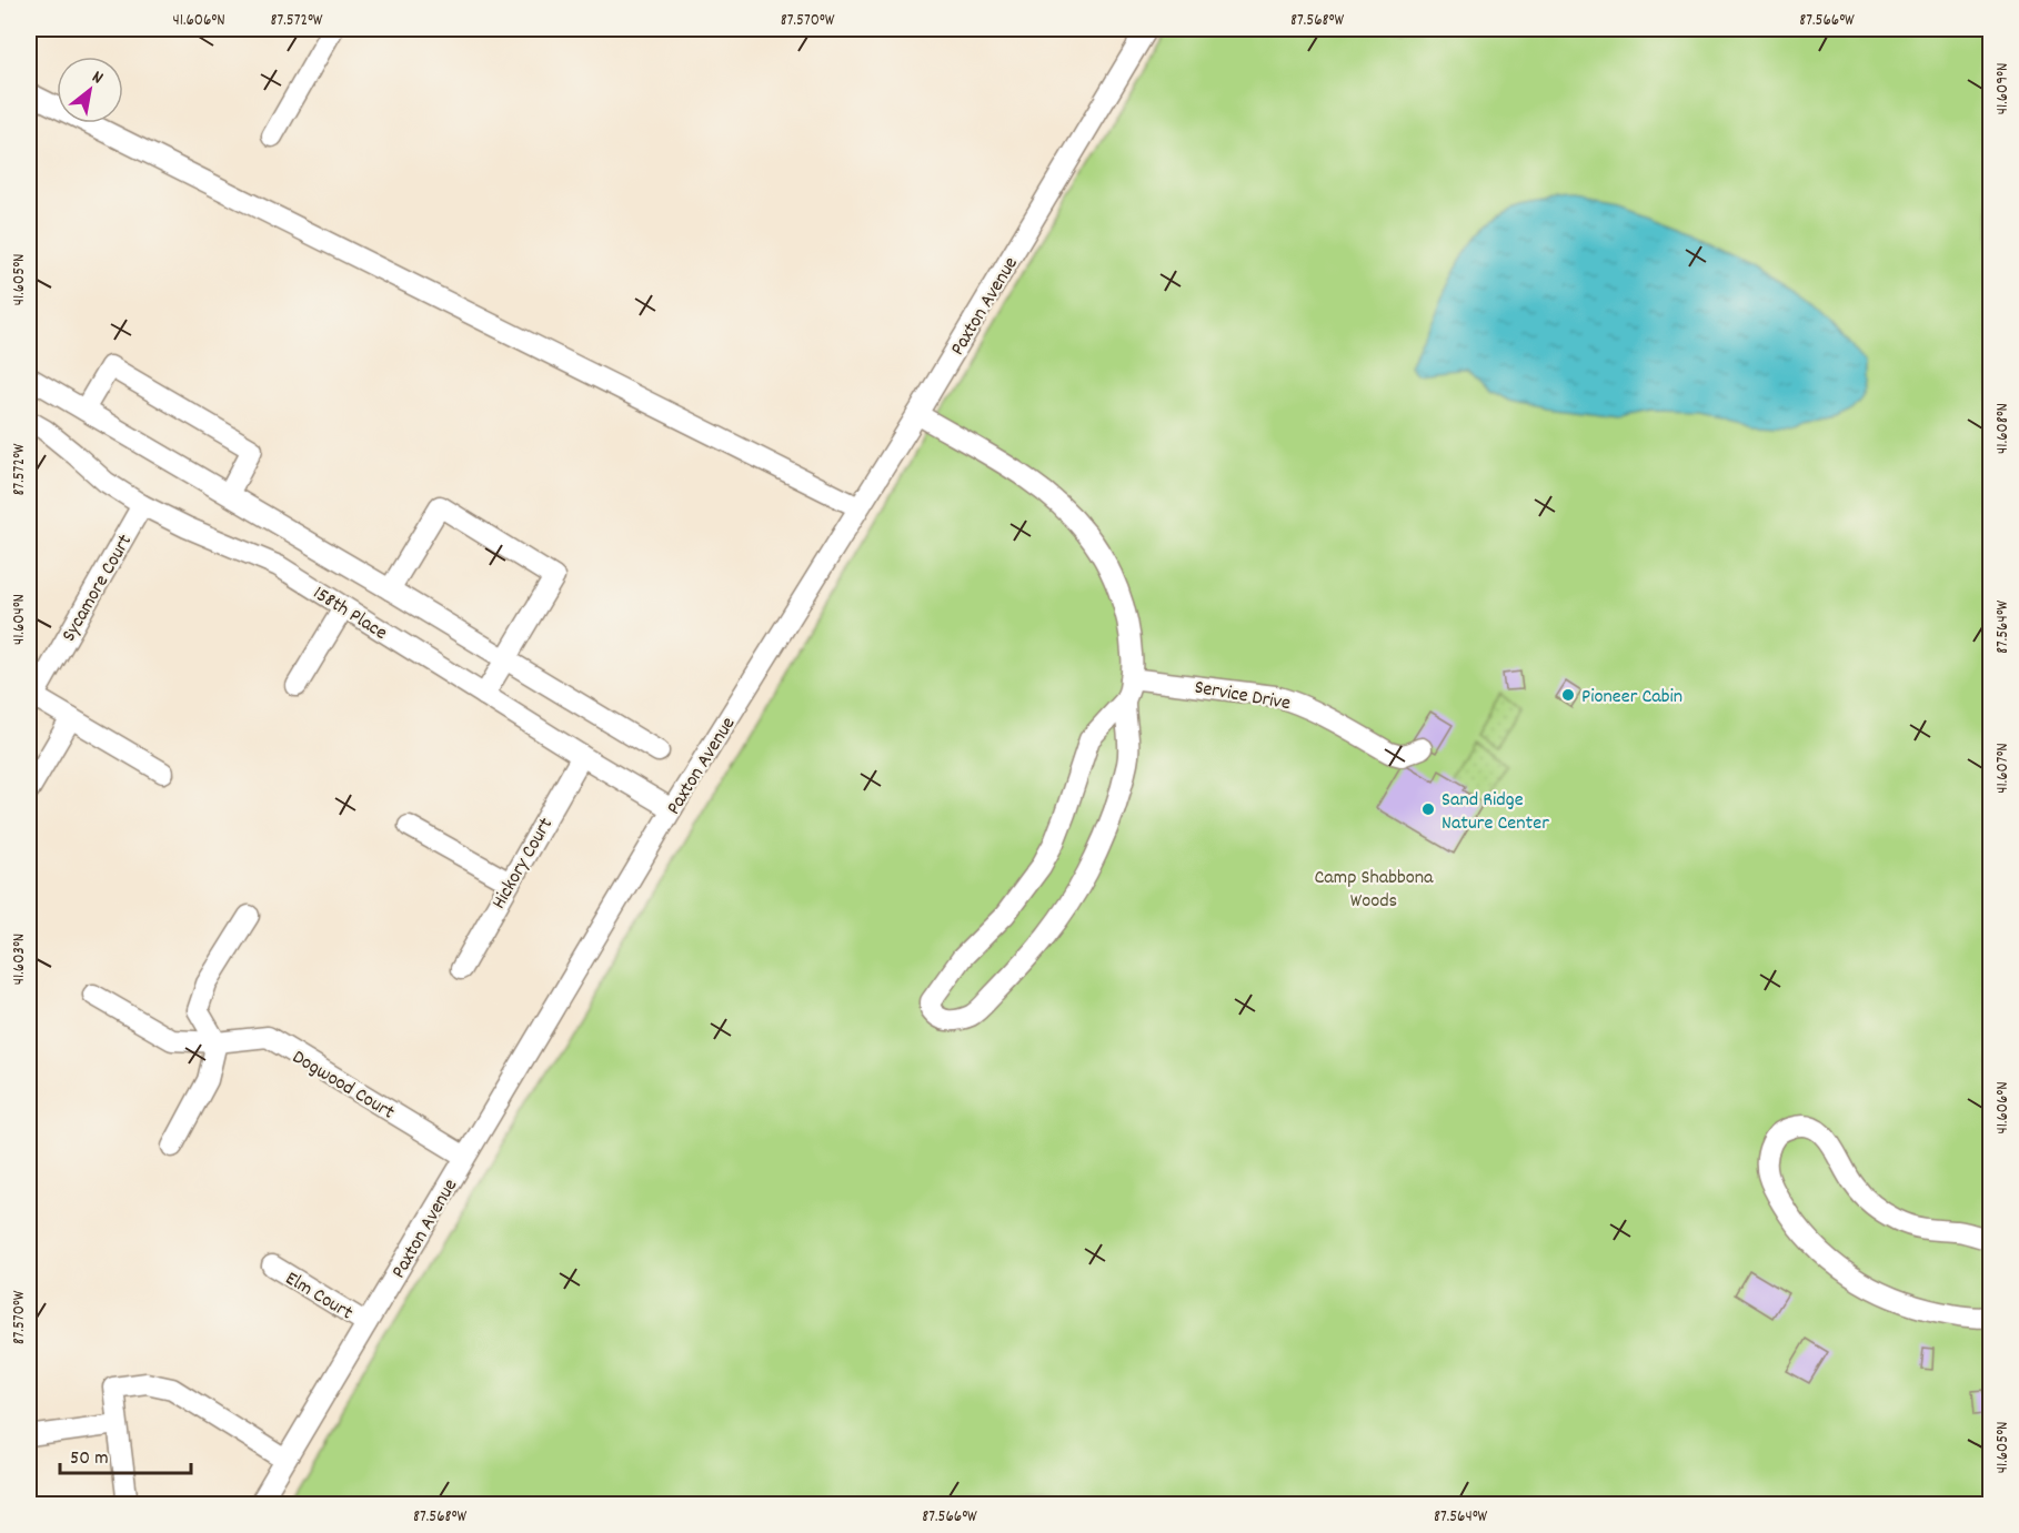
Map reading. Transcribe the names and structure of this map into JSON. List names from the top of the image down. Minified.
{"streets":{"street":["Paxton Avenue","Sycamore Court","158th Place","Service Drive","Hickory Court","Dogwood Court","Elm Court"]},"crossings":[["Paxton Avenue","158th Place"],["Paxton Avenue","Dogwood Court"],["Paxton Avenue","Elm Court"],["Sycamore Court","158th Place"],["158th Place","Hickory Court"]],"parks":["Camp Shabbona Woods"],"places":["Pioneer Cabin","Sand Ridge Nature Center"],"scale_bar":"50 m","north":"top right","coordinates":["41.606°N","87.572°W","87.570°W","87.568°W","87.566°W","41.609°N","41.605°N","41.608°N","41.604°N","87.564°W","41.607°N","41.603°N"]}
